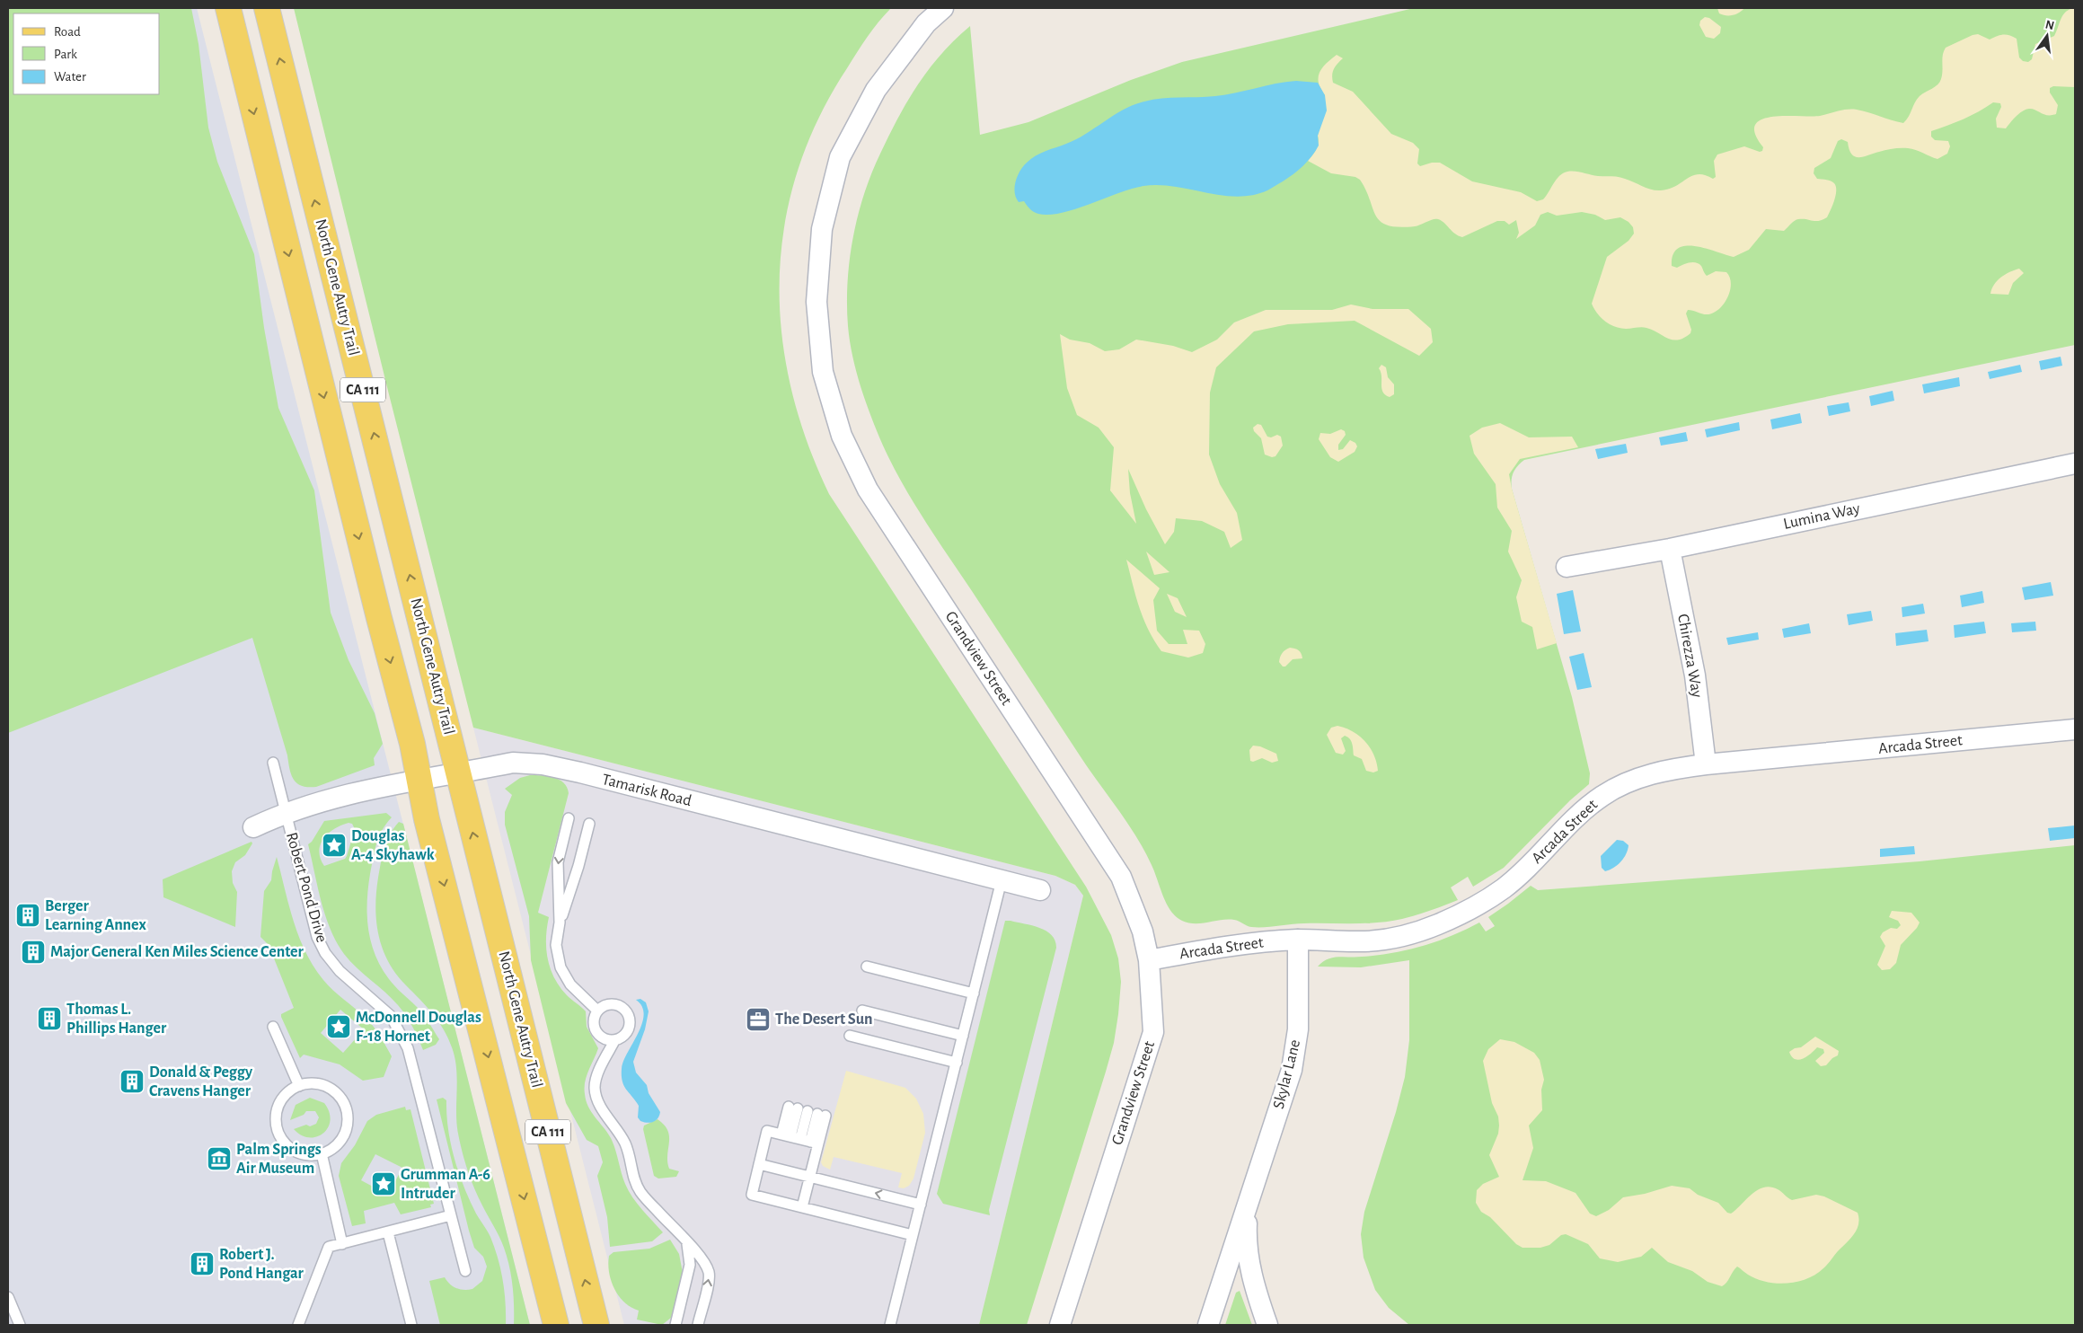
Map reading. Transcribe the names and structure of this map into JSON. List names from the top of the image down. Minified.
{"streets":{"main road":["North Gene Autry Trail","CA 111"],"street":["Lumina Way","Chirezza Way","Grandview Street","Arcada Street","Tamarisk Road","Skylar Lane"],"lane":["Robert Pond Drive"]},"crossings":[["North Gene Autry Trail","Tamarisk Road"],["CA 111","Tamarisk Road"],["Lumina Way","Chirezza Way"],["Chirezza Way","Arcada Street"],["Grandview Street","Arcada Street"],["Arcada Street","Skylar Lane"],["Tamarisk Road","Robert Pond Drive"]],"places":{"place":["Douglas A-4 Skyhawk","McDonnell Douglas F-18 Hornet","Grumman A-6 Intruder"],"building":["Berger Learning Annex","Major General Ken Miles Science Center","Thomas L. Phillips Hanger","Donald & Peggy Cravens Hanger","Robert J. Pond Hangar"],"office":["The Desert Sun"],"museum":["Palm Springs Air Museum"]},"legend":["Road","Park","Water"],"north":"top"}
